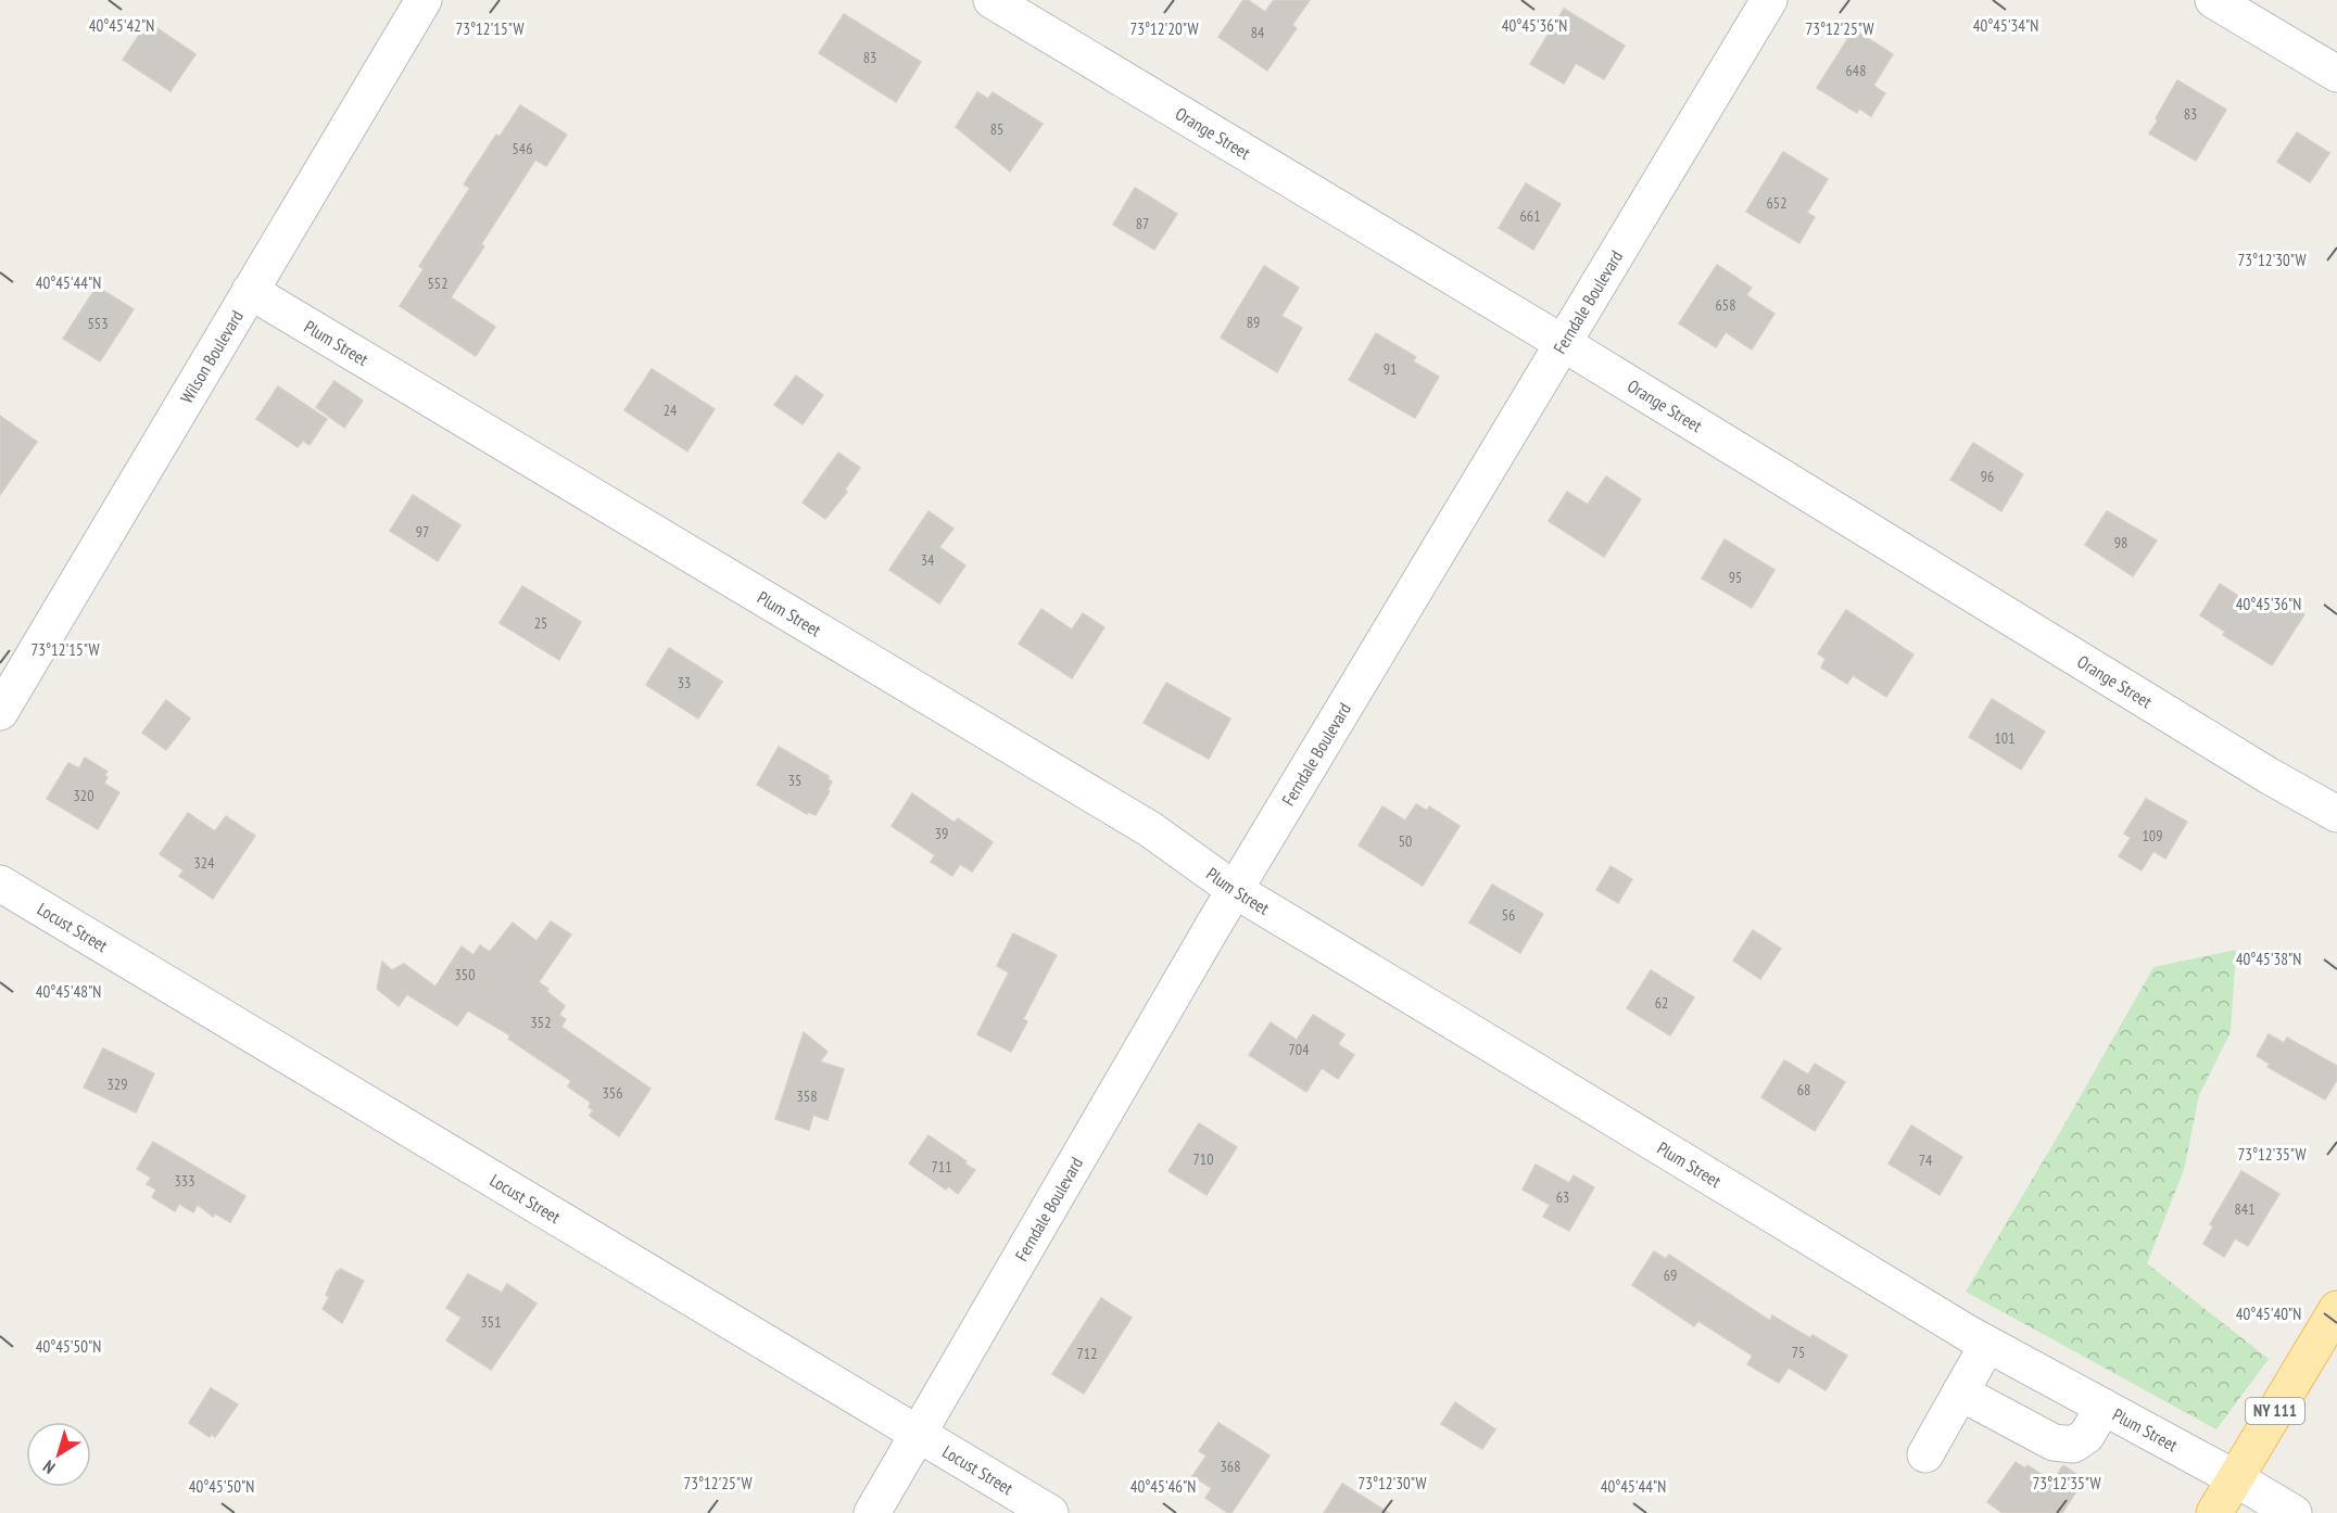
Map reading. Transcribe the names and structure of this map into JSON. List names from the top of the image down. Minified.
{"streets":{"main road":["NY 111"],"street":["Orange Street","Ferndale Boulevard","Plum Street","Wilson Boulevard","Locust Street"]},"crossings":[["Orange Street","Ferndale Boulevard"],["Ferndale Boulevard","Plum Street"],["Ferndale Boulevard","Locust Street"],["Plum Street","Wilson Boulevard"],["Plum Street","NY 111"]],"house_numbers":["84","83","648","83","85","546","652","661","87","552","658","89","553","91","24","96","97","98","34","95","25","33","101","35","320","39","109","50","324","56","350","62","352","704","329","68","356","358","710","74","711","333","63","841","69","351","75","712","368"],"north":"bottom left","coordinates":["40°45'42\"N","40°45'36\"N","40°45'34\"N","73°12'15\"W","73°12'20\"W","73°12'25\"W","73°12'30\"W","40°45'44\"N","40°45'38\"N","40°45'48\"N","73°12'35\"W","40°45'40\"N","40°45'50\"N","40°45'46\"N"]}
